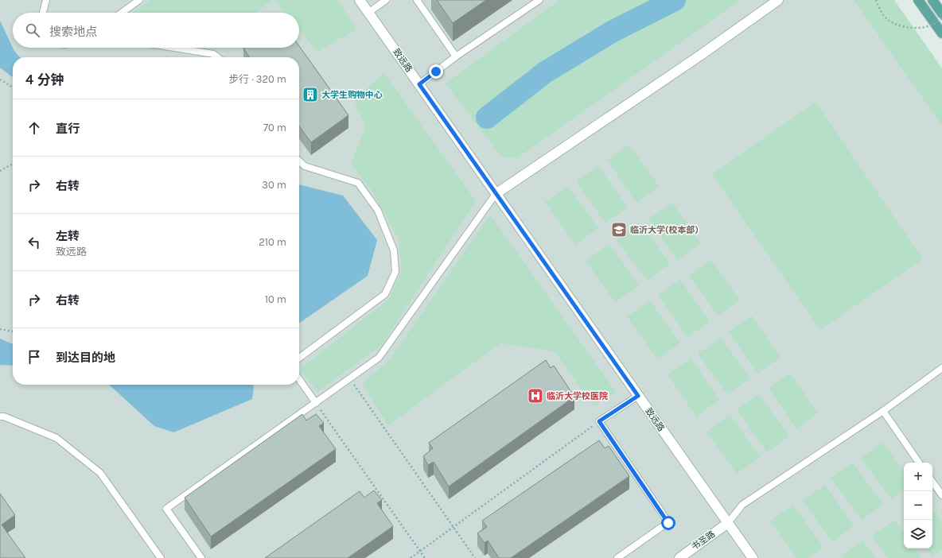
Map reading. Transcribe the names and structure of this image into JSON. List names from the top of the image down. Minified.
{"streets":{"street":["致远路","书圣路"]},"crossings":[["致远路","书圣路"]],"places":{"building":["大学生购物中心"],"school or university":["临沂大学(校本部)"],"hospital":["临沂大学校医院"]},"page":{"search":"搜索地点","heading":["4 分钟","步行 · 320 m"],"list":[["直行","70 m"],["右转","30 m"],["左转","致远路","210 m"],["右转","10 m"],"到达目的地"],"map_buttons":["+","−"]}}
